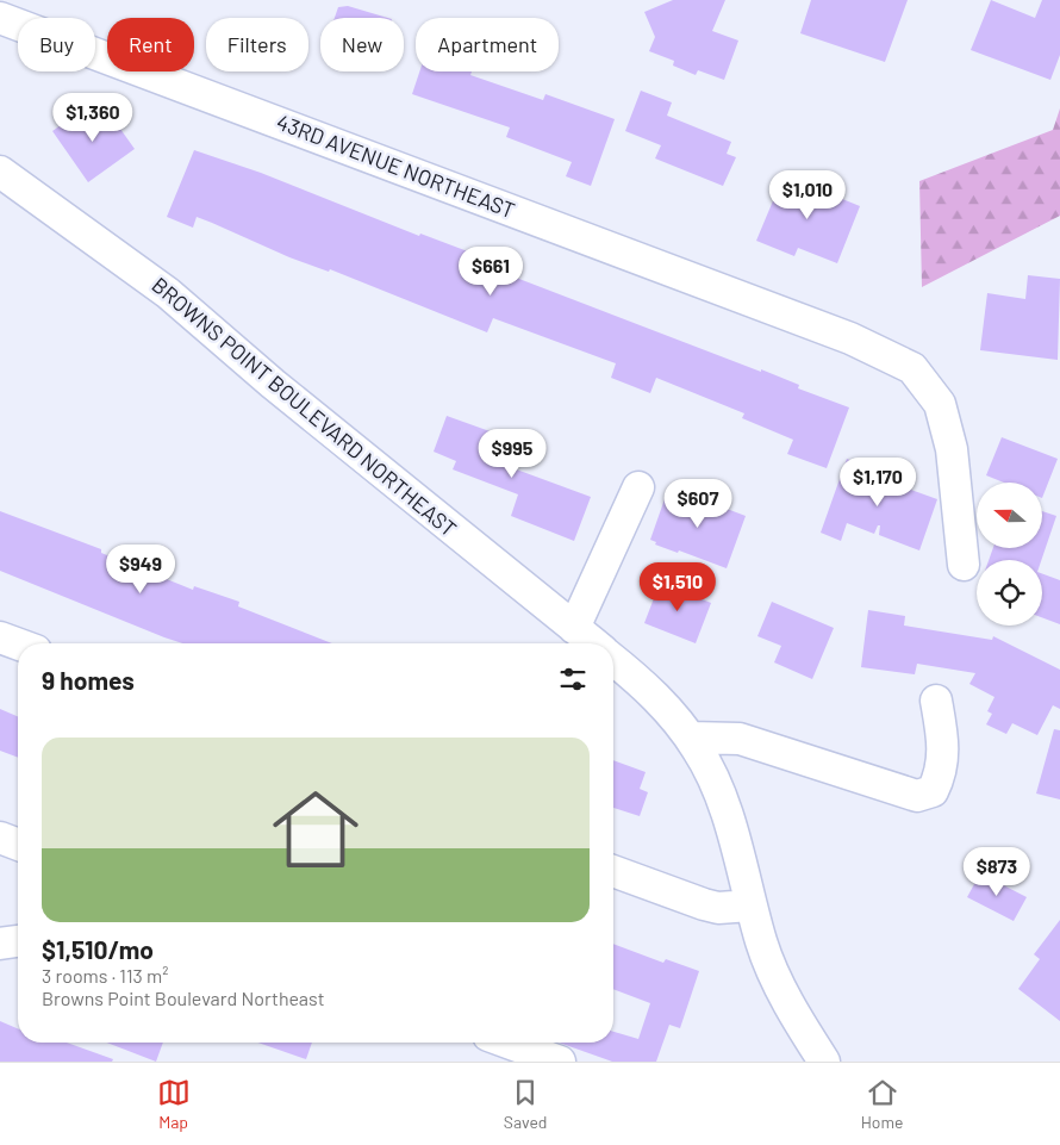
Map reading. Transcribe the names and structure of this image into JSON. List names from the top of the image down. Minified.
{"streets":{"street":["43RD AVENUE NORTHEAST","BROWNS POINT BOULEVARD NORTHEAST"]},"north":"left","page":{"chip":["Buy","Rent","Filters","New","Apartment"],"price":["$1,360","$1,010","$661","$995","$1,170","$607","$949","$1,510","$873"],"heading":"9 homes","list":[{"name":"$1,510/mo","note":"3 rooms · 113 m² · Browns Point Boulevard Northeast"}],"tabs":["Map","Saved","Home"]}}
